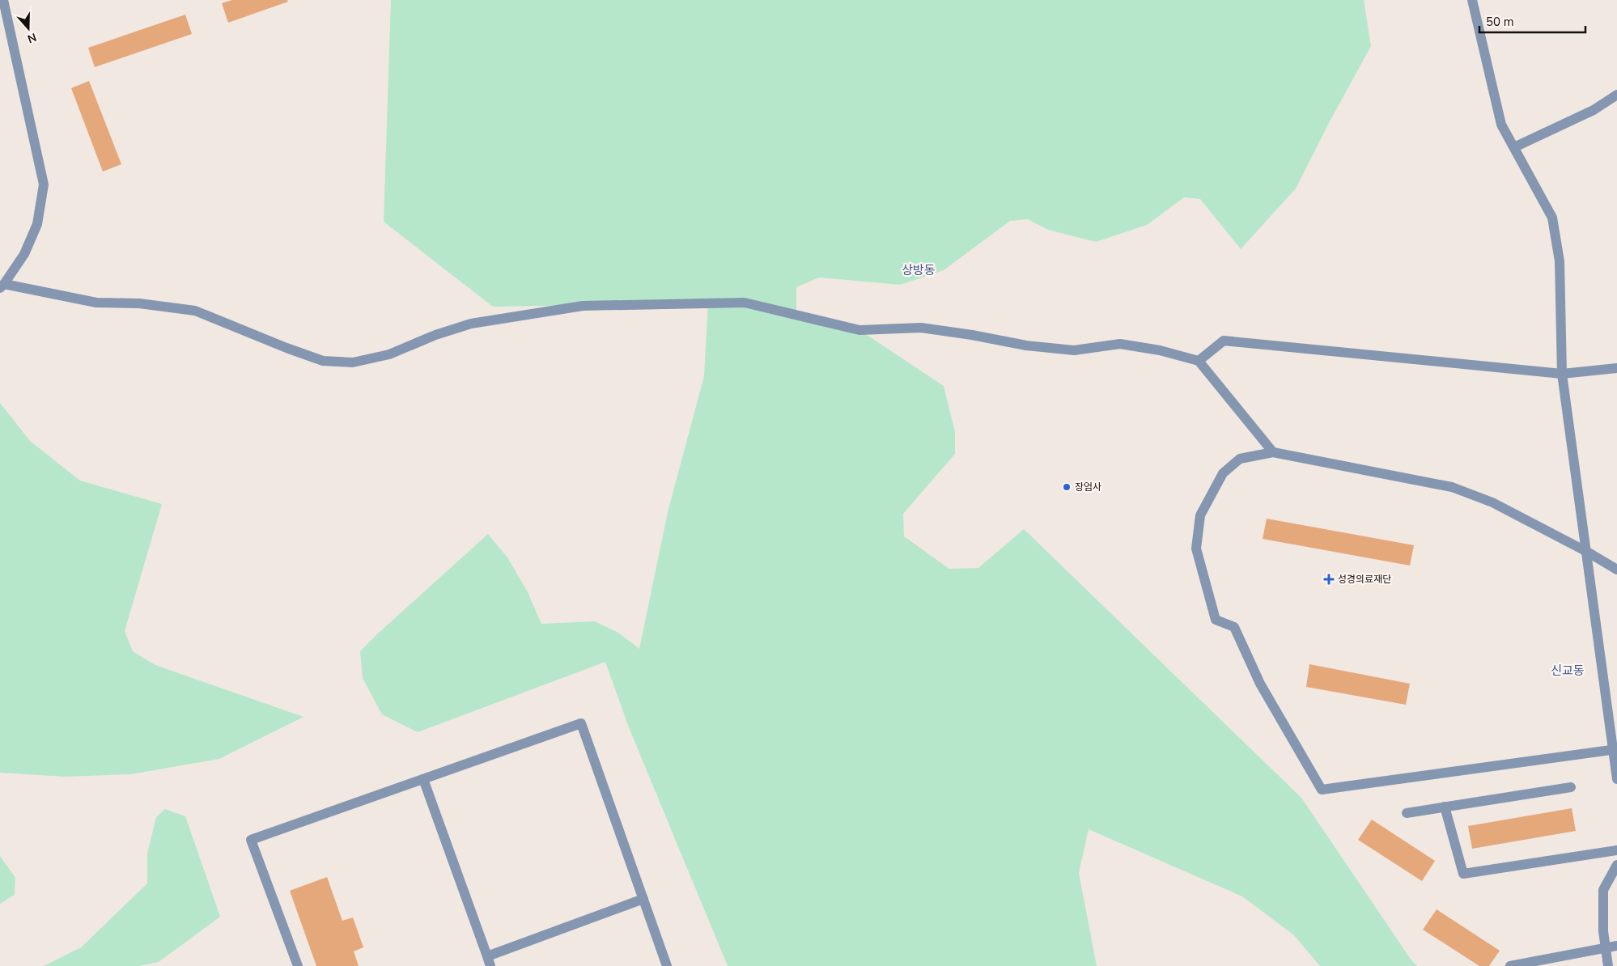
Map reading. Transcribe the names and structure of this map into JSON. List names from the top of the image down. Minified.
{"districts":["상방동","신교동"],"places":{"other":["장엄사"],"health":["성경의료재단"]},"scale_bar":"50 m","north":"bottom"}
